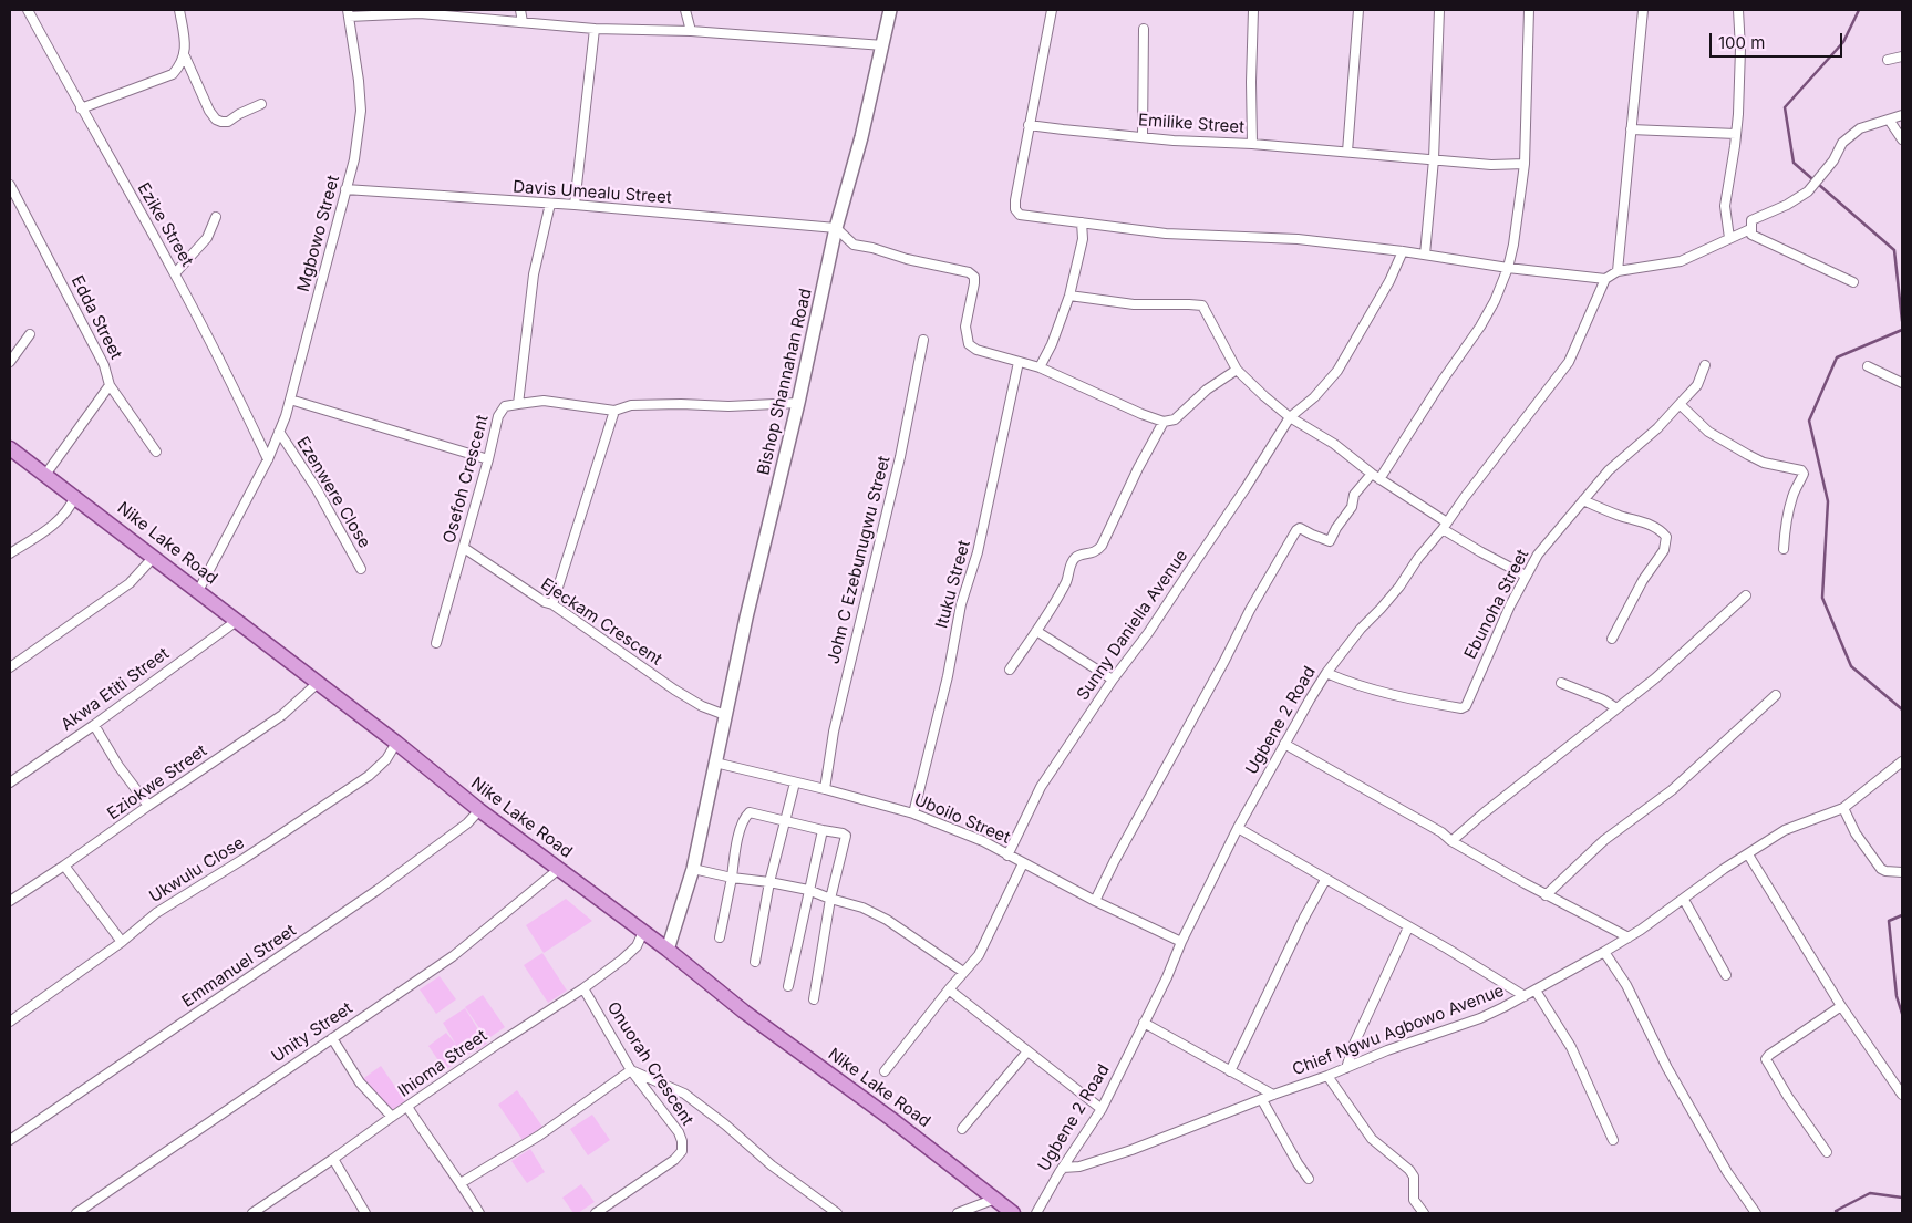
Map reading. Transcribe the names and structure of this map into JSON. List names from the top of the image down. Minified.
{"streets":{"main road":["Bishop Shannahan Road","Nike Lake Road"],"street":["Emilike Street","Davis Umealu Street","Ezike Street","Mgbowo Street","Edda Street","Osefoh Crescent","Ezenwere Close","John C Ezebunugwu Street","Ituku Street","Ebunoha Street","Ejeckam Crescent","Sunny Daniella Avenue","Akwa Etiti Street","Ugbene 2 Road","Eziokwe Street","Uboilo Street","Ukwulu Close","Emmanuel Street","Chief Ngwu Agbowo Avenue","Unity Street","Ihioma Street","Onuorah Crescent"]},"crossings":[["Davis Umealu Street","Mgbowo Street"],["Davis Umealu Street","Bishop Shannahan Road"],["Ezike Street","Mgbowo Street"],["Mgbowo Street","Ezenwere Close"],["Mgbowo Street","Nike Lake Road"],["Edda Street","Nike Lake Road"],["Bishop Shannahan Road","Nike Lake Road"],["Bishop Shannahan Road","Ejeckam Crescent"],["Bishop Shannahan Road","Uboilo Street"],["Osefoh Crescent","Ejeckam Crescent"],["Nike Lake Road","Akwa Etiti Street"],["Nike Lake Road","Eziokwe Street"],["Nike Lake Road","Ukwulu Close"],["Nike Lake Road","Emmanuel Street"],["Nike Lake Road","Unity Street"],["Nike Lake Road","Ihioma Street"],["John C Ezebunugwu Street","Uboilo Street"],["Ituku Street","Uboilo Street"],["Ebunoha Street","Ugbene 2 Road"],["Sunny Daniella Avenue","Uboilo Street"],["Ugbene 2 Road","Uboilo Street"],["Ugbene 2 Road","Chief Ngwu Agbowo Avenue"],["Ihioma Street","Onuorah Crescent"]],"scale_bar":"100 m"}
